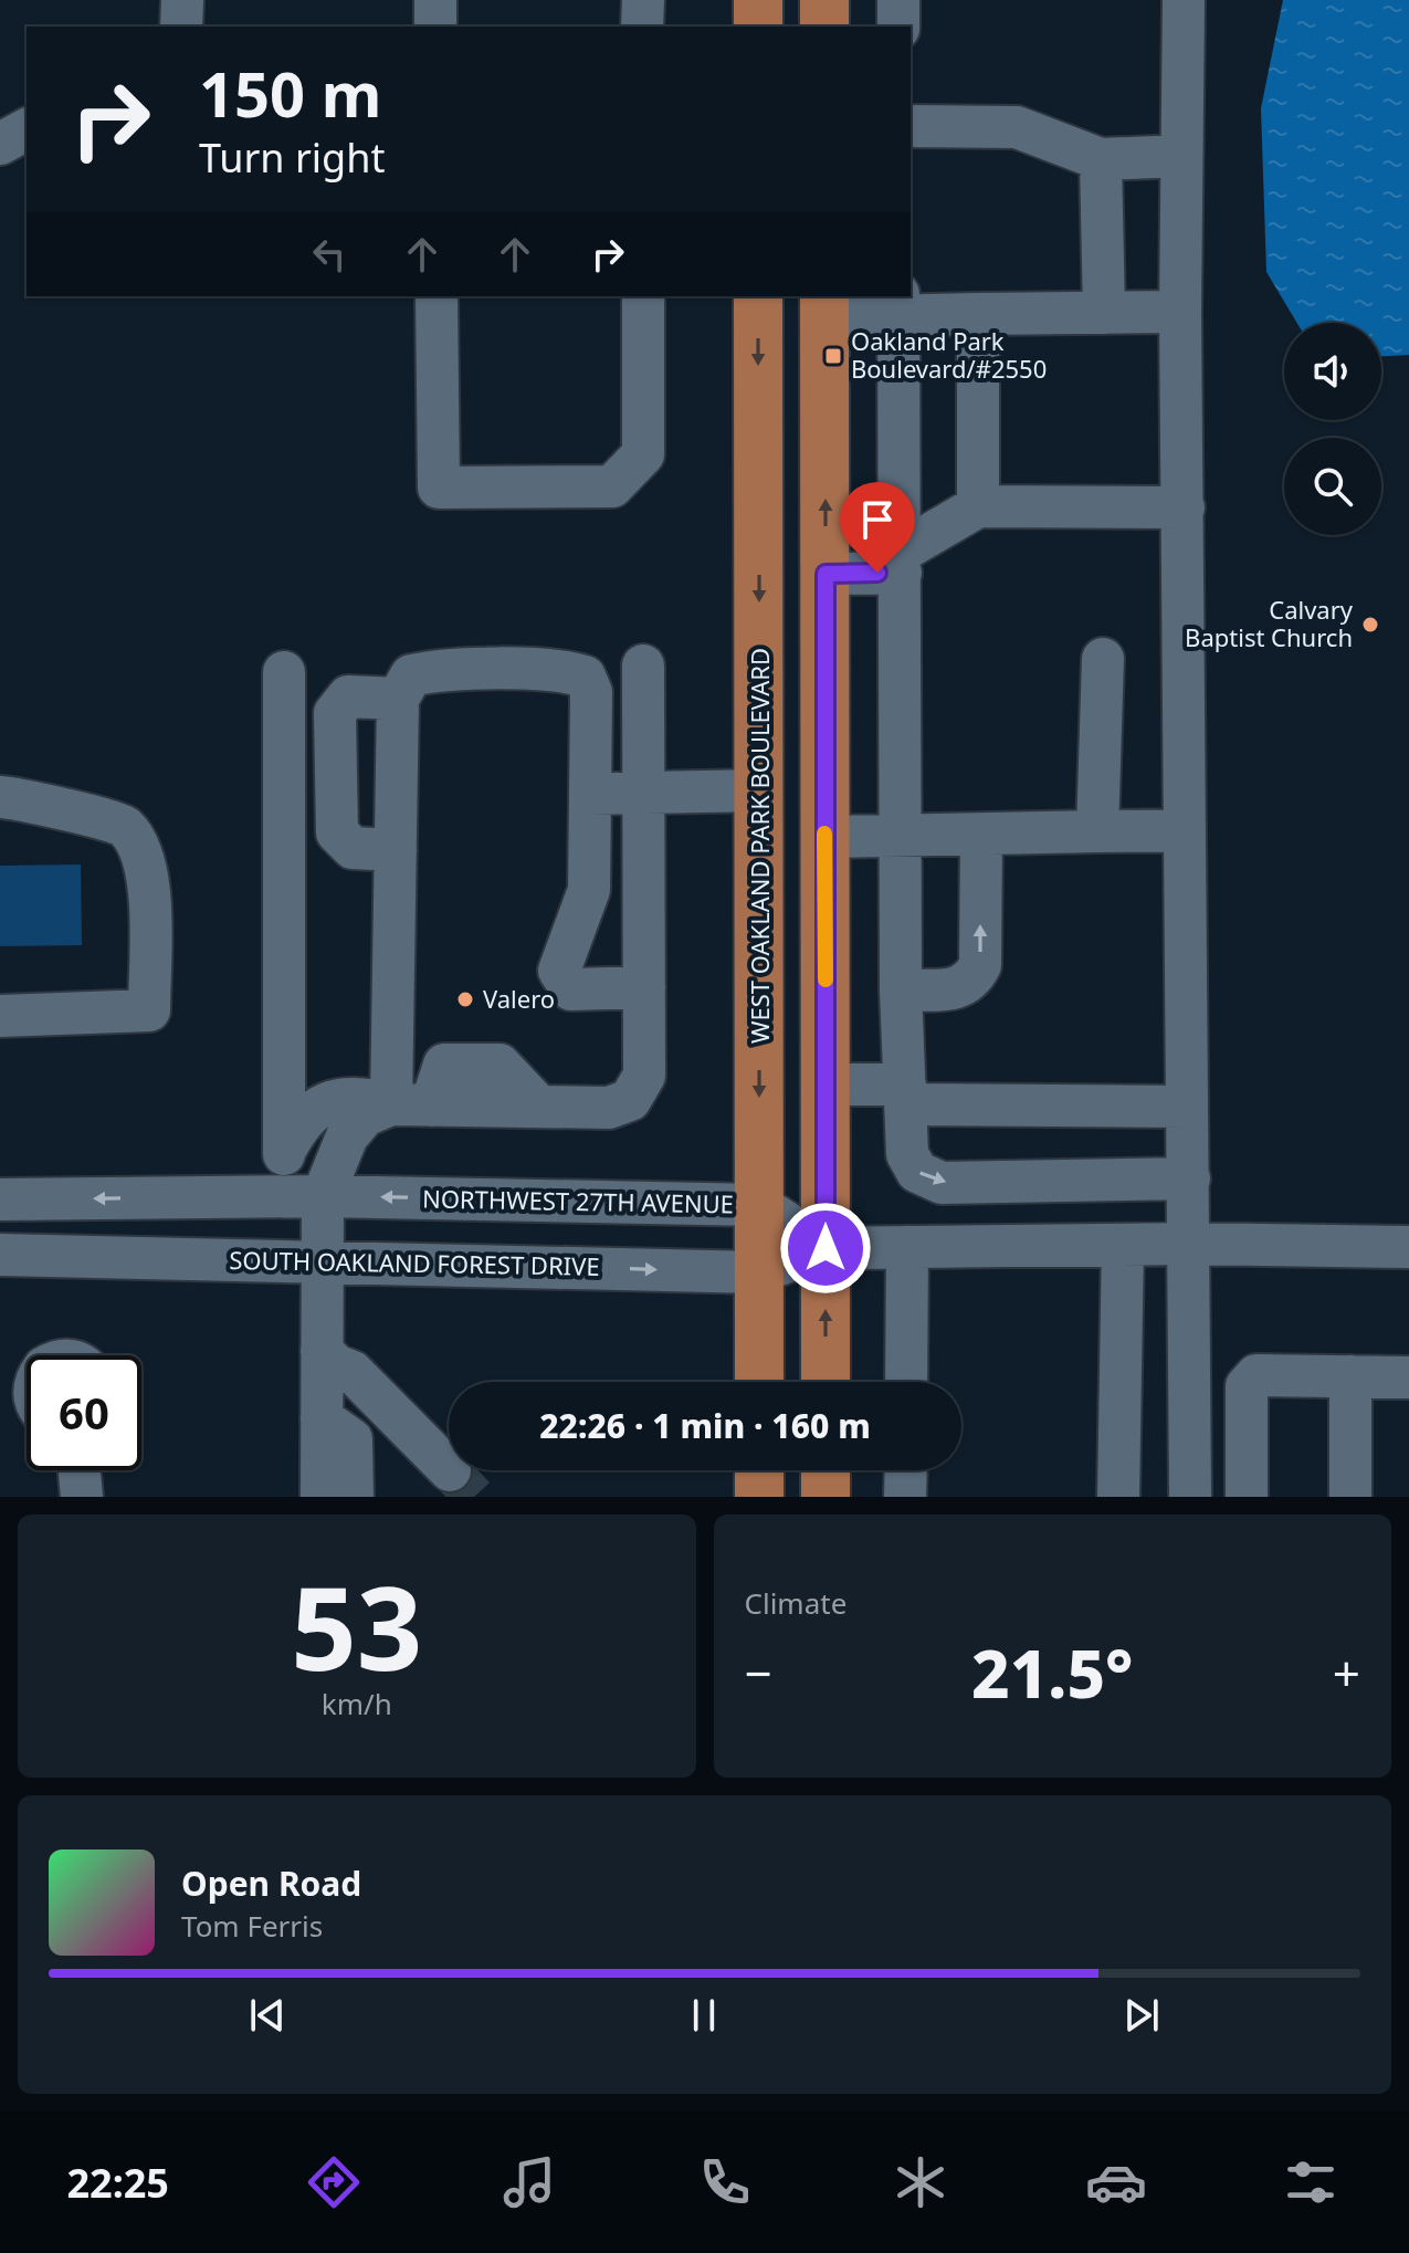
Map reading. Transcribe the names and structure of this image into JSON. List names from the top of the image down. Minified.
{"streets":{"main road":["WEST OAKLAND PARK BOULEVARD"],"street":["NORTHWEST 27TH AVENUE","SOUTH OAKLAND FOREST DRIVE"]},"crossings":[["WEST OAKLAND PARK BOULEVARD","NORTHWEST 27TH AVENUE"],["WEST OAKLAND PARK BOULEVARD","SOUTH OAKLAND FOREST DRIVE"],["NORTHWEST 27TH AVENUE","SOUTH OAKLAND FOREST DRIVE"]],"one_way":["NORTHWEST 27TH AVENUE","SOUTH OAKLAND FOREST DRIVE"],"places":{"transit":["Oakland Park Boulevard/#2550"],"other":["Calvary Baptist Church","Valero"]},"page":{"turn":["150 m","Turn right"],"limit":"60","trip":"22:26 · 1 min · 160 m","tile":[["53","km/h"],"Climate"],"heat":["−","21.5°","+"],"song":["Open Road","Tom Ferris"],"tabs":"22:25"}}
